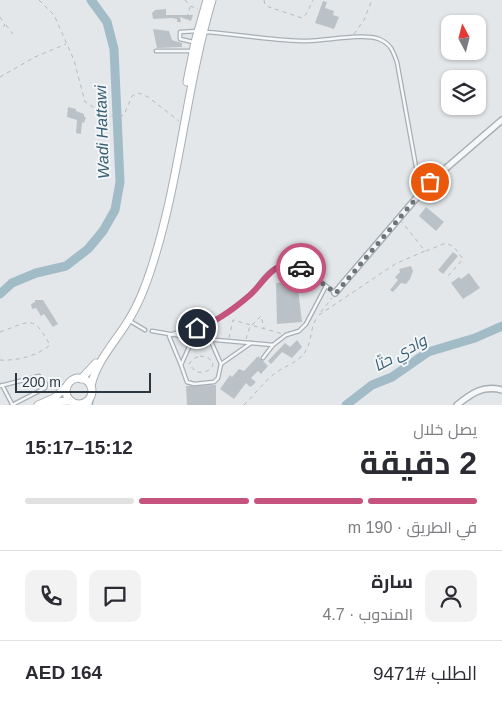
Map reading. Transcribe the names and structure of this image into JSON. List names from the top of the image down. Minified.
{"water":["Wadi Hattawi","وادي حتّا"],"scale_bar":"200 m","north":"top","page":{"scale":"200 m","heading":["2 دقيقة","يصل خلال","15:12–15:17"],"panel":["سارة","المندوب · 4.7","الطلب #9471","AED 164"],"bar":"في الطريق · 190 m"}}
